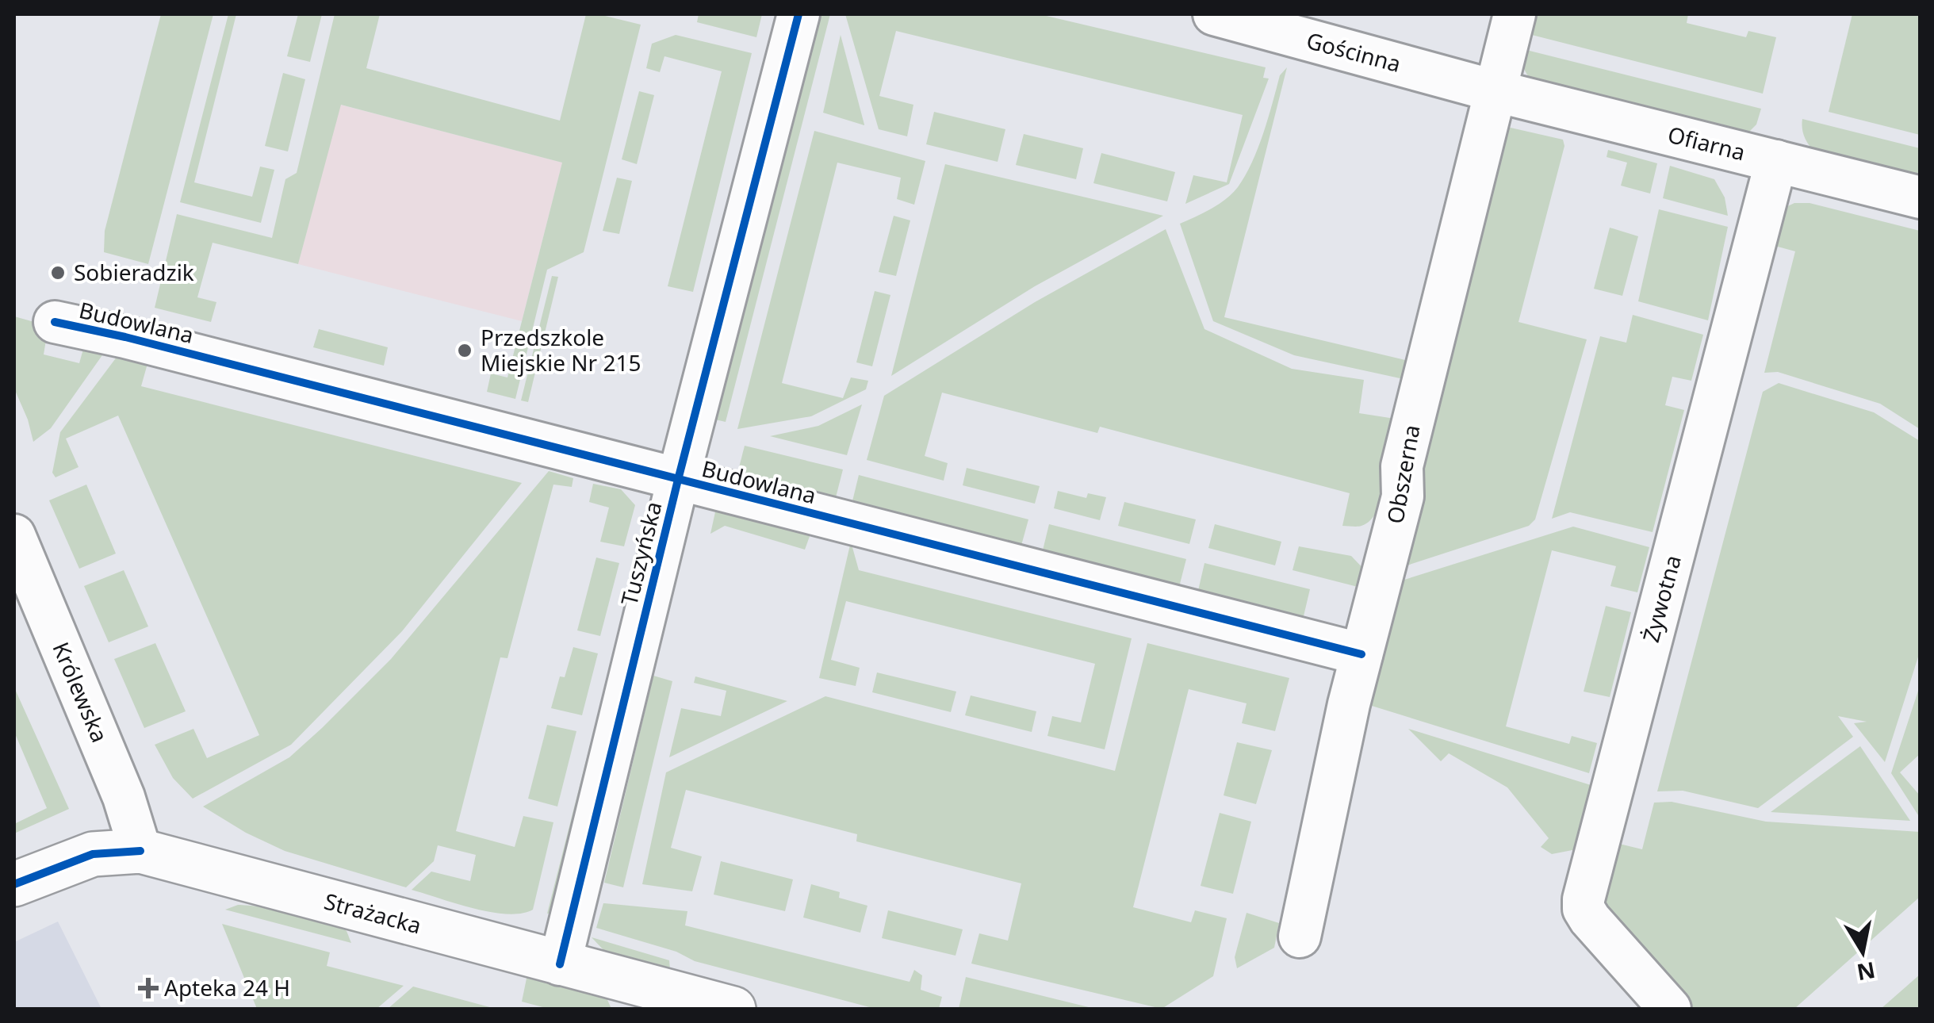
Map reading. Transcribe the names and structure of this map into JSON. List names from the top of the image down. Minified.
{"streets":{"street":["Gościnna","Ofiarna","Budowlana","Obszerna","Tuszyńska","Żywotna","Królewska","Strażacka"]},"crossings":[["Gościnna","Ofiarna"],["Gościnna","Obszerna"],["Ofiarna","Obszerna"],["Ofiarna","Żywotna"],["Budowlana","Obszerna"],["Budowlana","Tuszyńska"],["Tuszyńska","Strażacka"],["Królewska","Strażacka"]],"places":{"other":["Sobieradzik","Przedszkole Miejskie Nr 215"],"health":["Apteka 24 H"]},"north":"bottom"}
